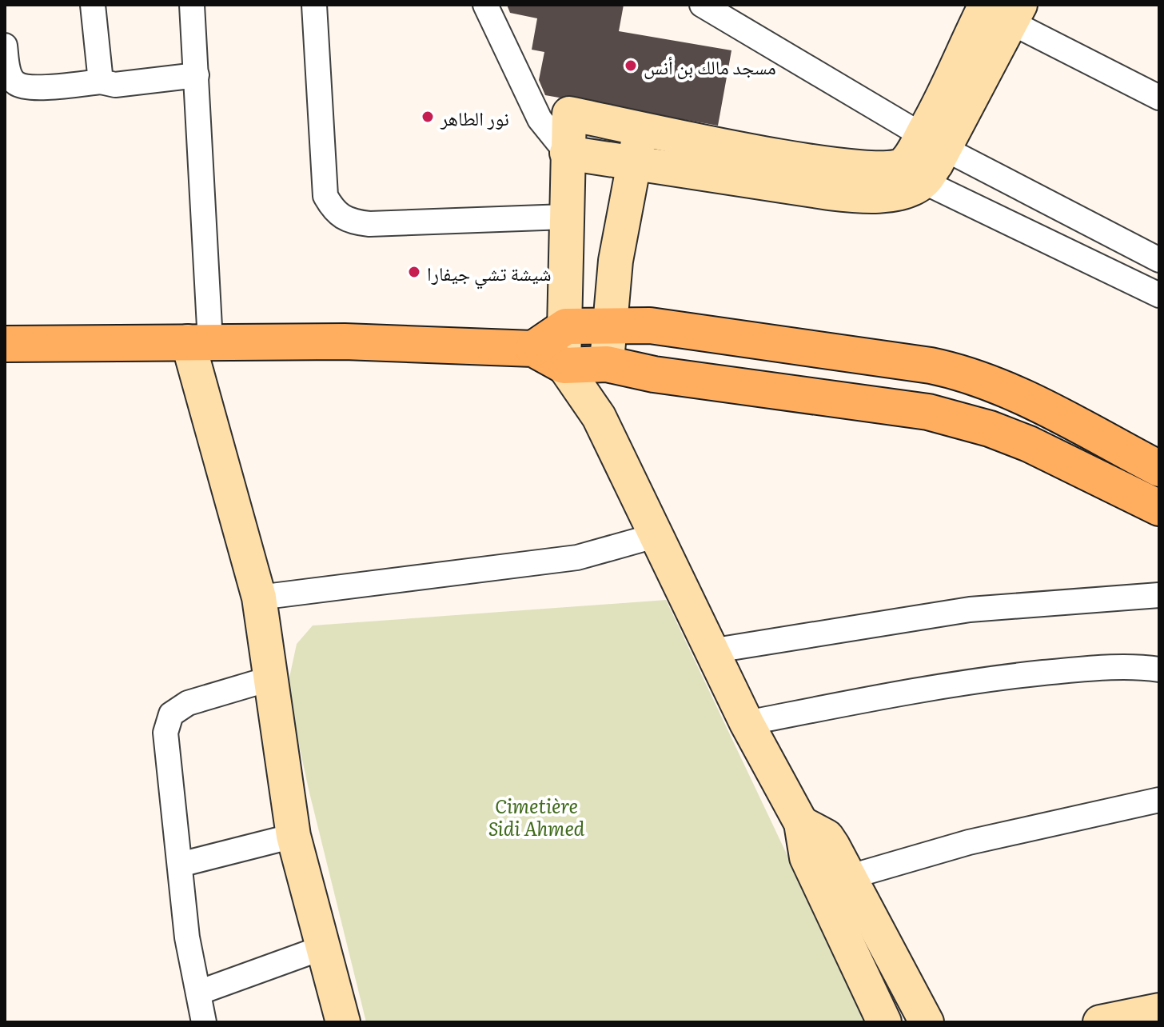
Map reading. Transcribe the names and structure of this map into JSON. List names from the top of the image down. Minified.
{"parks":["Cimetière Sidi Ahmed"],"places":["مسجد مالك بن أنس","نور الطاهر","شيشة تشي جيفارا"]}
